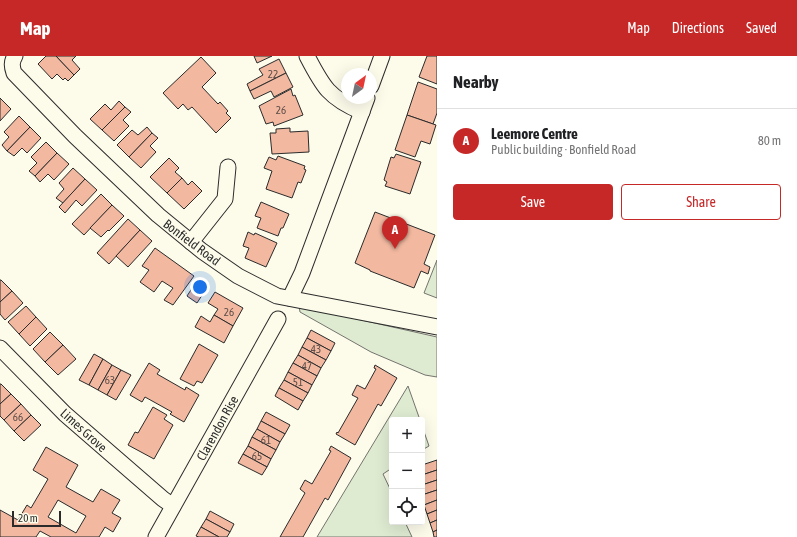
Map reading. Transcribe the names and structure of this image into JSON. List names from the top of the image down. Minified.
{"streets":{"street":["Bonfield Road","Clarendon Rise","Limes Grove"]},"crossings":[["Clarendon Rise","Limes Grove"]],"house_numbers":["22","26","26","43","47","63","51","66","61","65"],"scale_bar":"20 m","north":"top right","page":{"header":"Map","nav":["Map","Directions","Saved"],"heading":"Nearby","list":[{"mark":"A","name":"Leemore Centre","note":"Public building · Bonfield Road","value":"80 m"}],"buttons":["Save","Share"],"pins":"A","map_buttons":["+","−"],"scale":"20 m"}}
